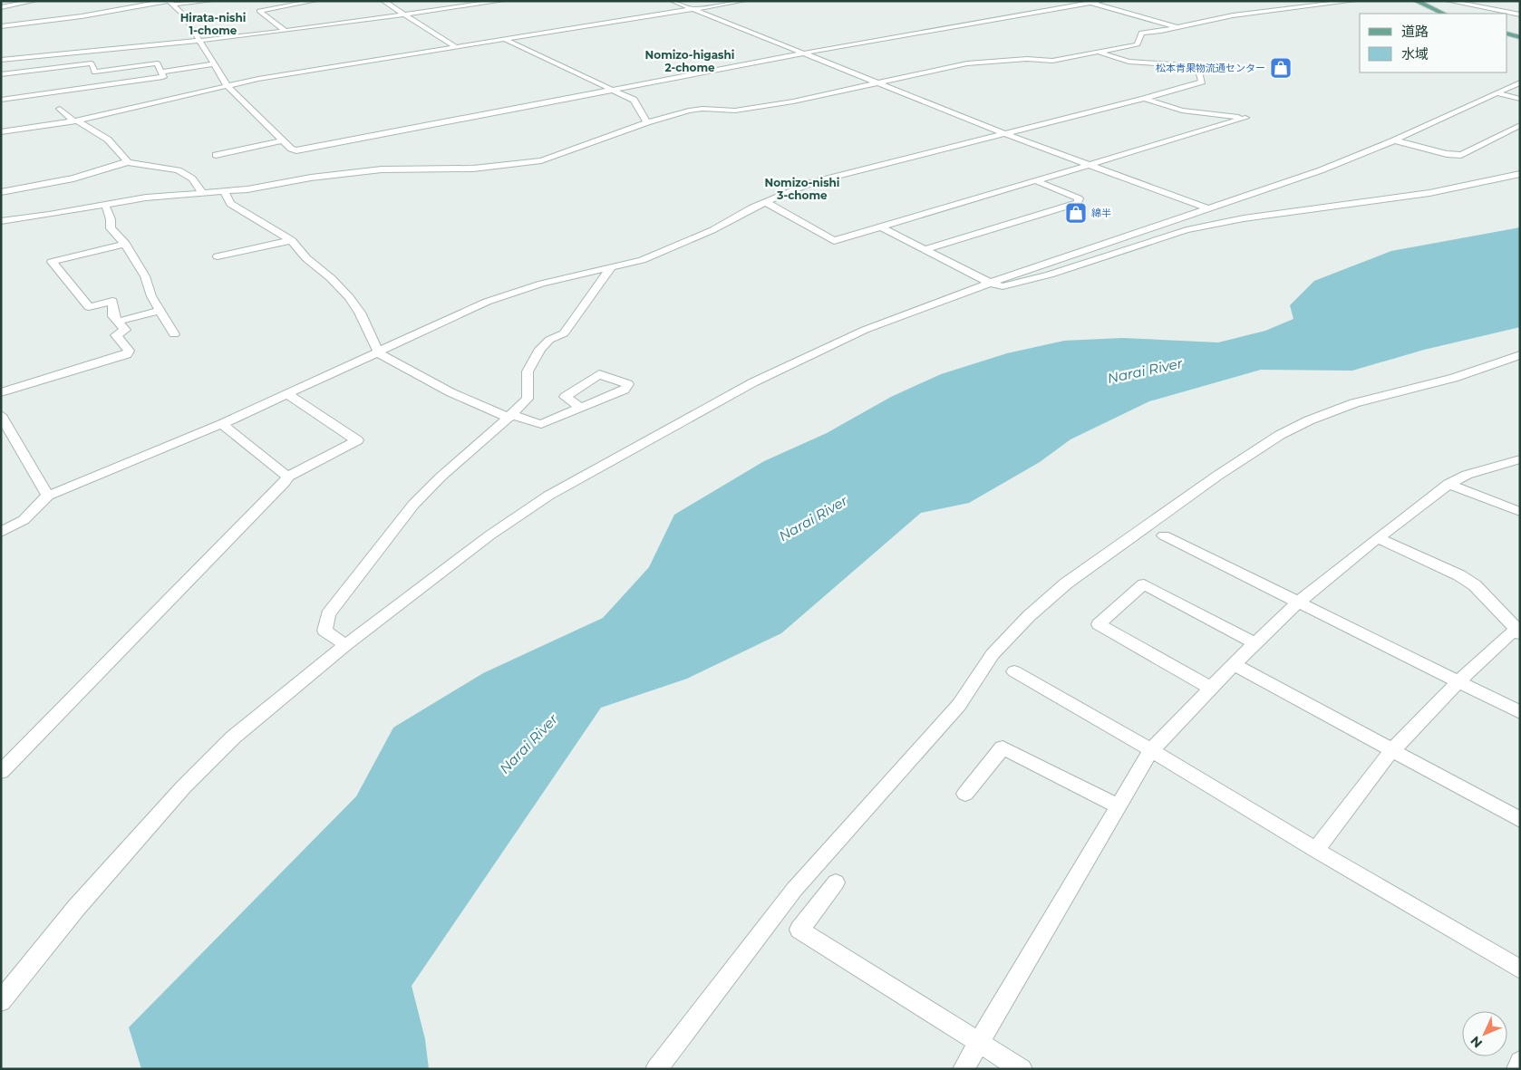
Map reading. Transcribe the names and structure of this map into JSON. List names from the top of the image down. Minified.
{"districts":["Hirata-nishi 1-chome","Nomizo-higashi 2-chome","Nomizo-nishi 3-chome"],"water":["Narai River"],"places":{"shop":["松本青果物流通センター","綿半"]},"legend":["道路","水域"],"north":"bottom left"}
